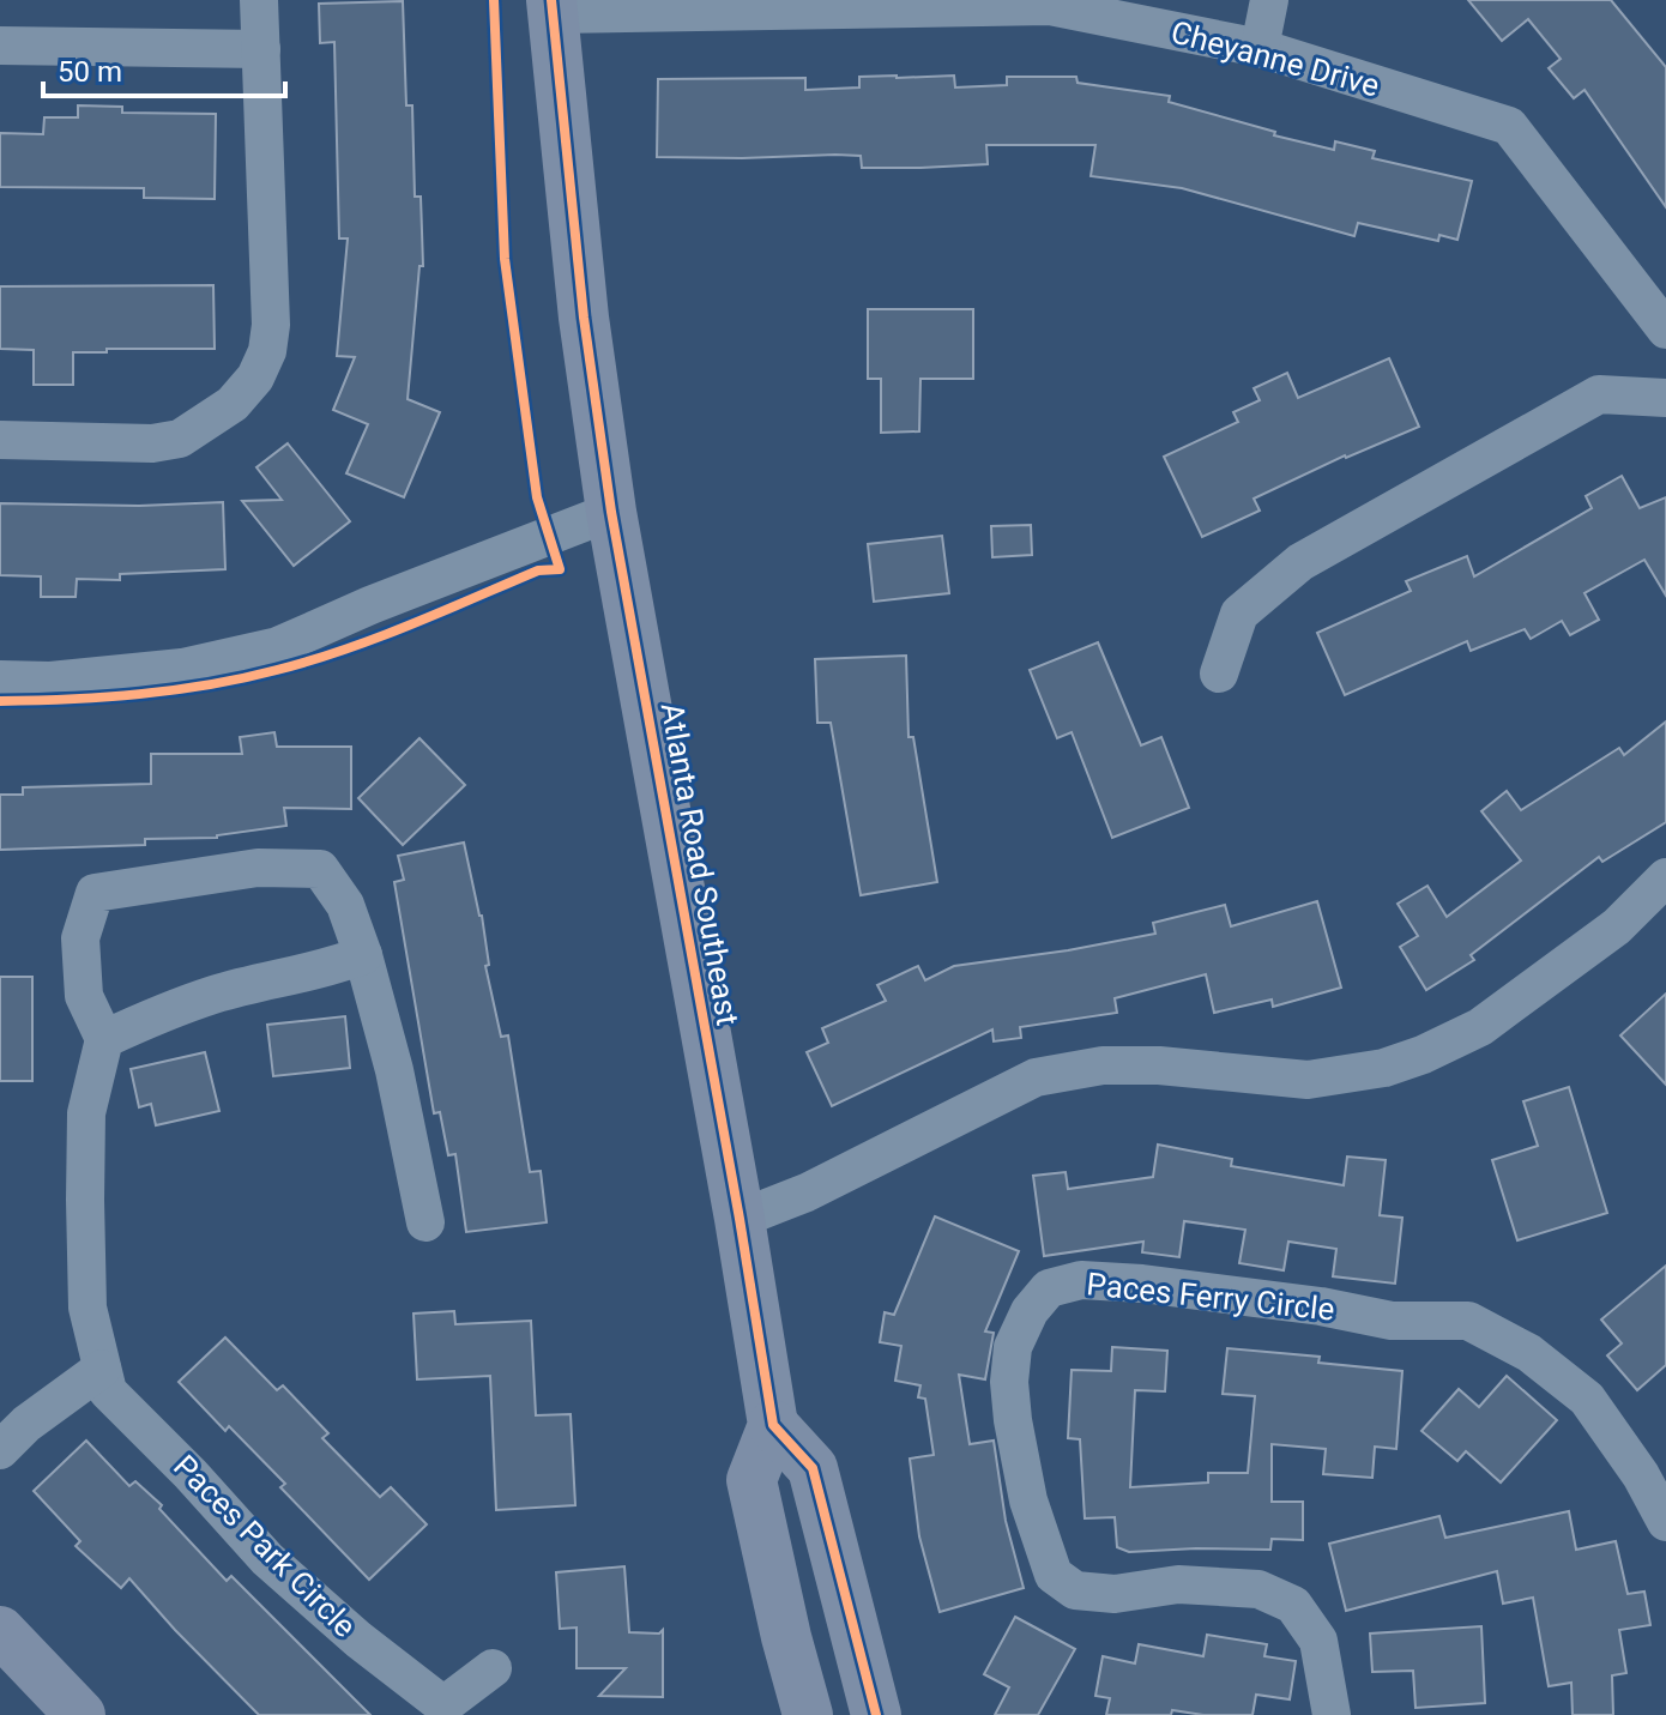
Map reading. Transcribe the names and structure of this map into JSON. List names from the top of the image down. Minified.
{"streets":{"main road":["Atlanta Road Southeast"],"street":["Cheyanne Drive","Paces Ferry Circle","Paces Park Circle"]},"crossings":[["Cheyanne Drive","Atlanta Road Southeast"]],"scale_bar":"50 m"}
